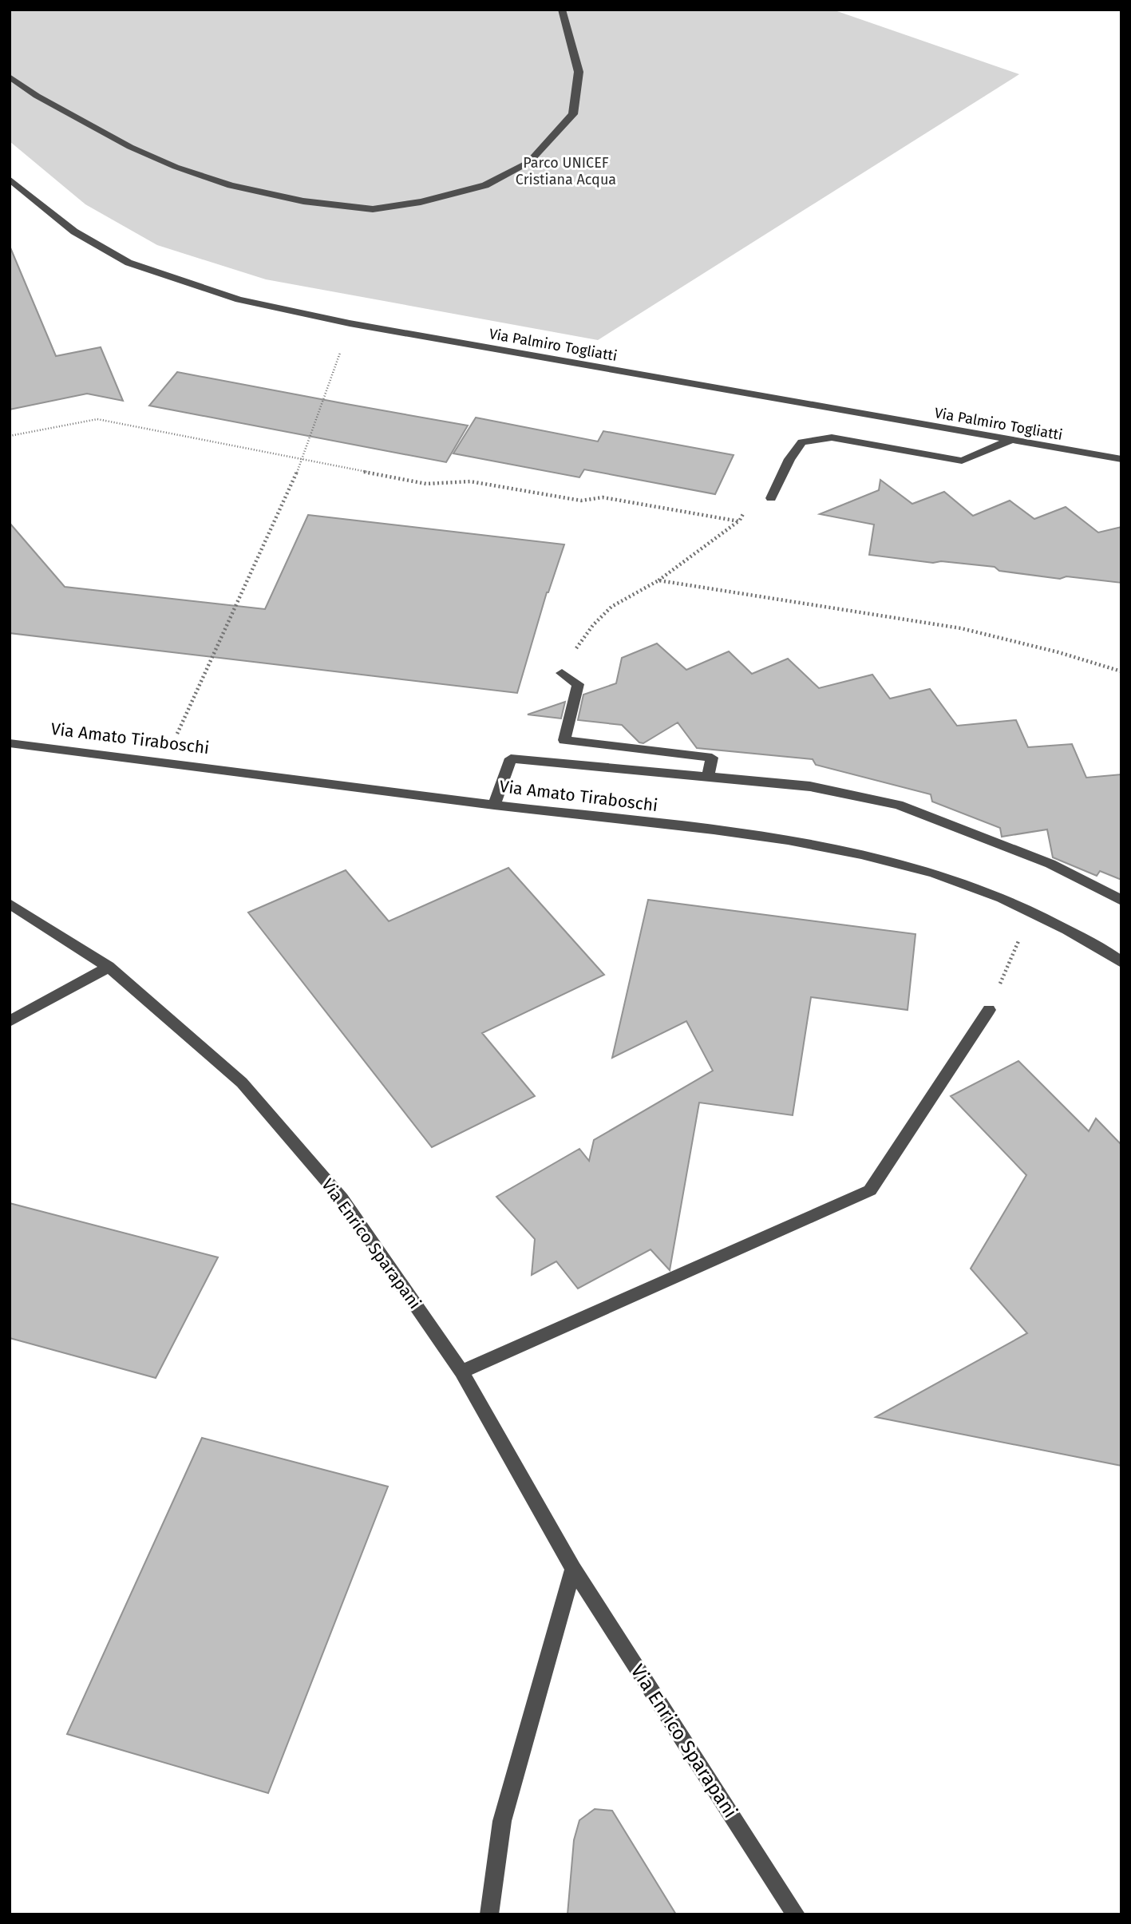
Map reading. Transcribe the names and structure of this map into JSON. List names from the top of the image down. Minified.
{"streets":{"street":["Via Palmiro Togliatti","Via Amato Tiraboschi","Via Enrico Sparapani"]},"parks":["Parco UNICEF Cristiana Acqua"]}
